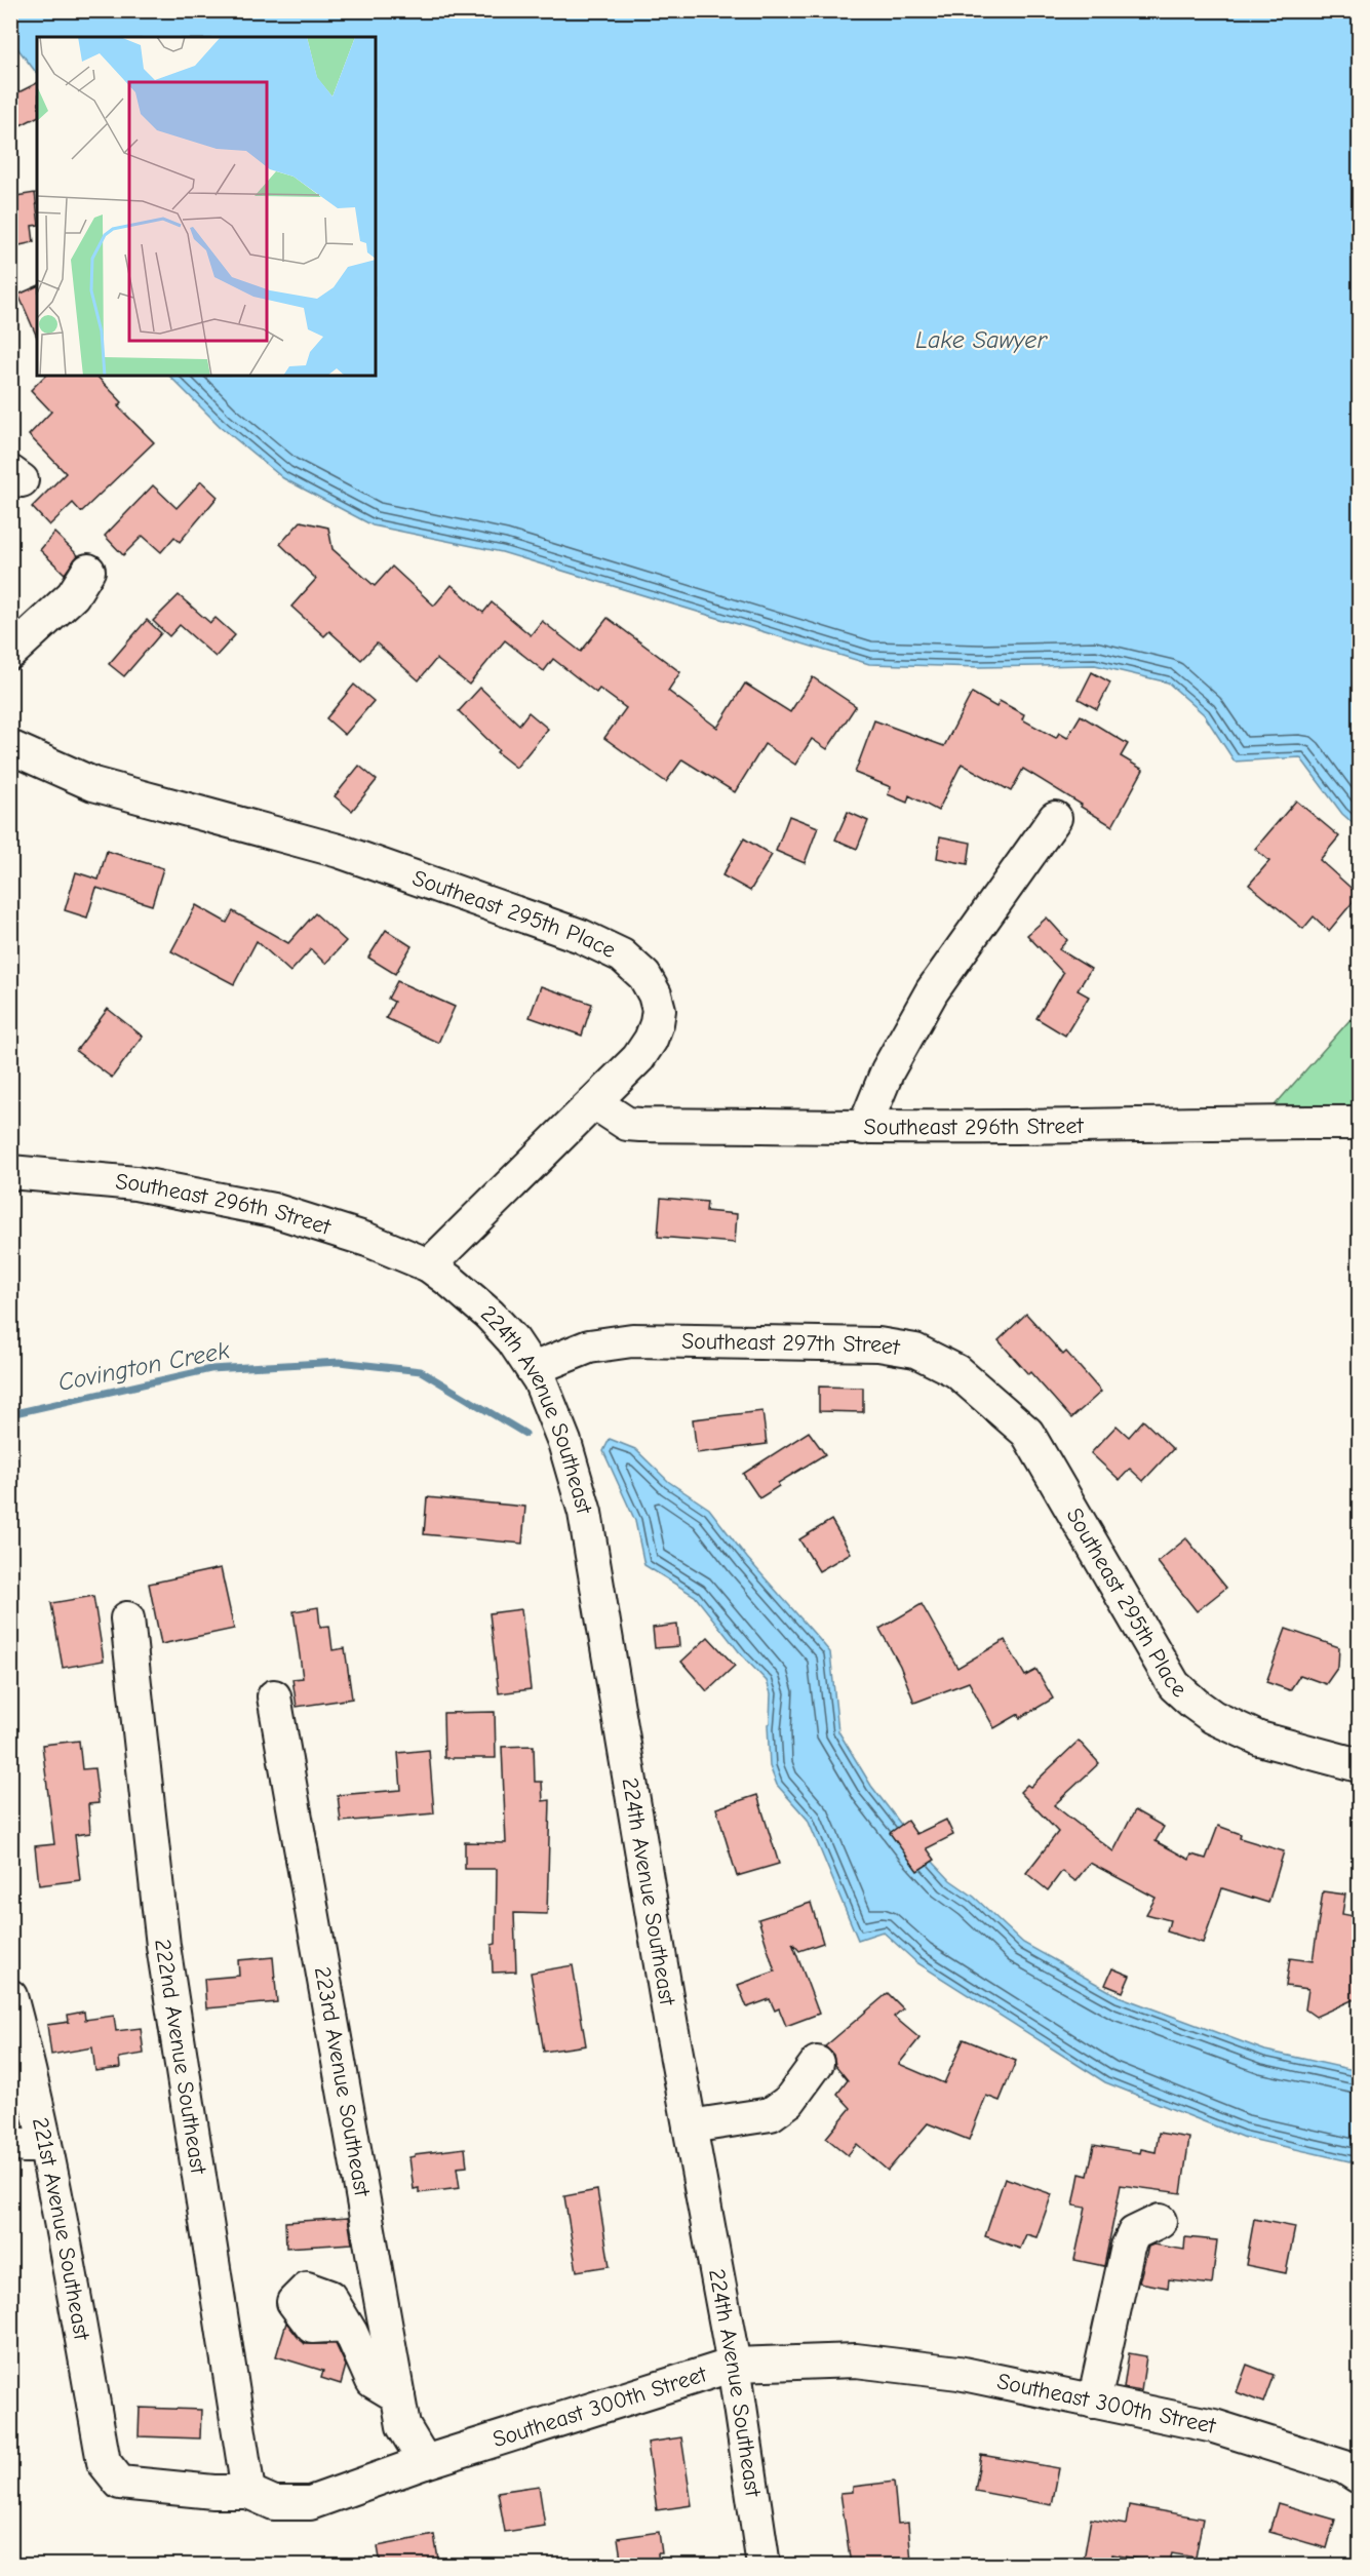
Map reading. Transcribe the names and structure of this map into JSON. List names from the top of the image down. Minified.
{"streets":{"street":["Southeast 295th Place","Southeast 296th Street","Southeast 297th Street","224th Avenue Southeast","222nd Avenue Southeast","223rd Avenue Southeast","221st Avenue Southeast","Southeast 300th Street"]},"crossings":[["Southeast 295th Place","Southeast 296th Street"],["Southeast 295th Place","Southeast 297th Street"],["Southeast 295th Place","224th Avenue Southeast"],["Southeast 296th Street","224th Avenue Southeast"],["Southeast 297th Street","224th Avenue Southeast"],["224th Avenue Southeast","Southeast 300th Street"],["222nd Avenue Southeast","Southeast 300th Street"],["223rd Avenue Southeast","Southeast 300th Street"],["221st Avenue Southeast","Southeast 300th Street"]],"water":["Lake Sawyer","Covington Creek"]}
